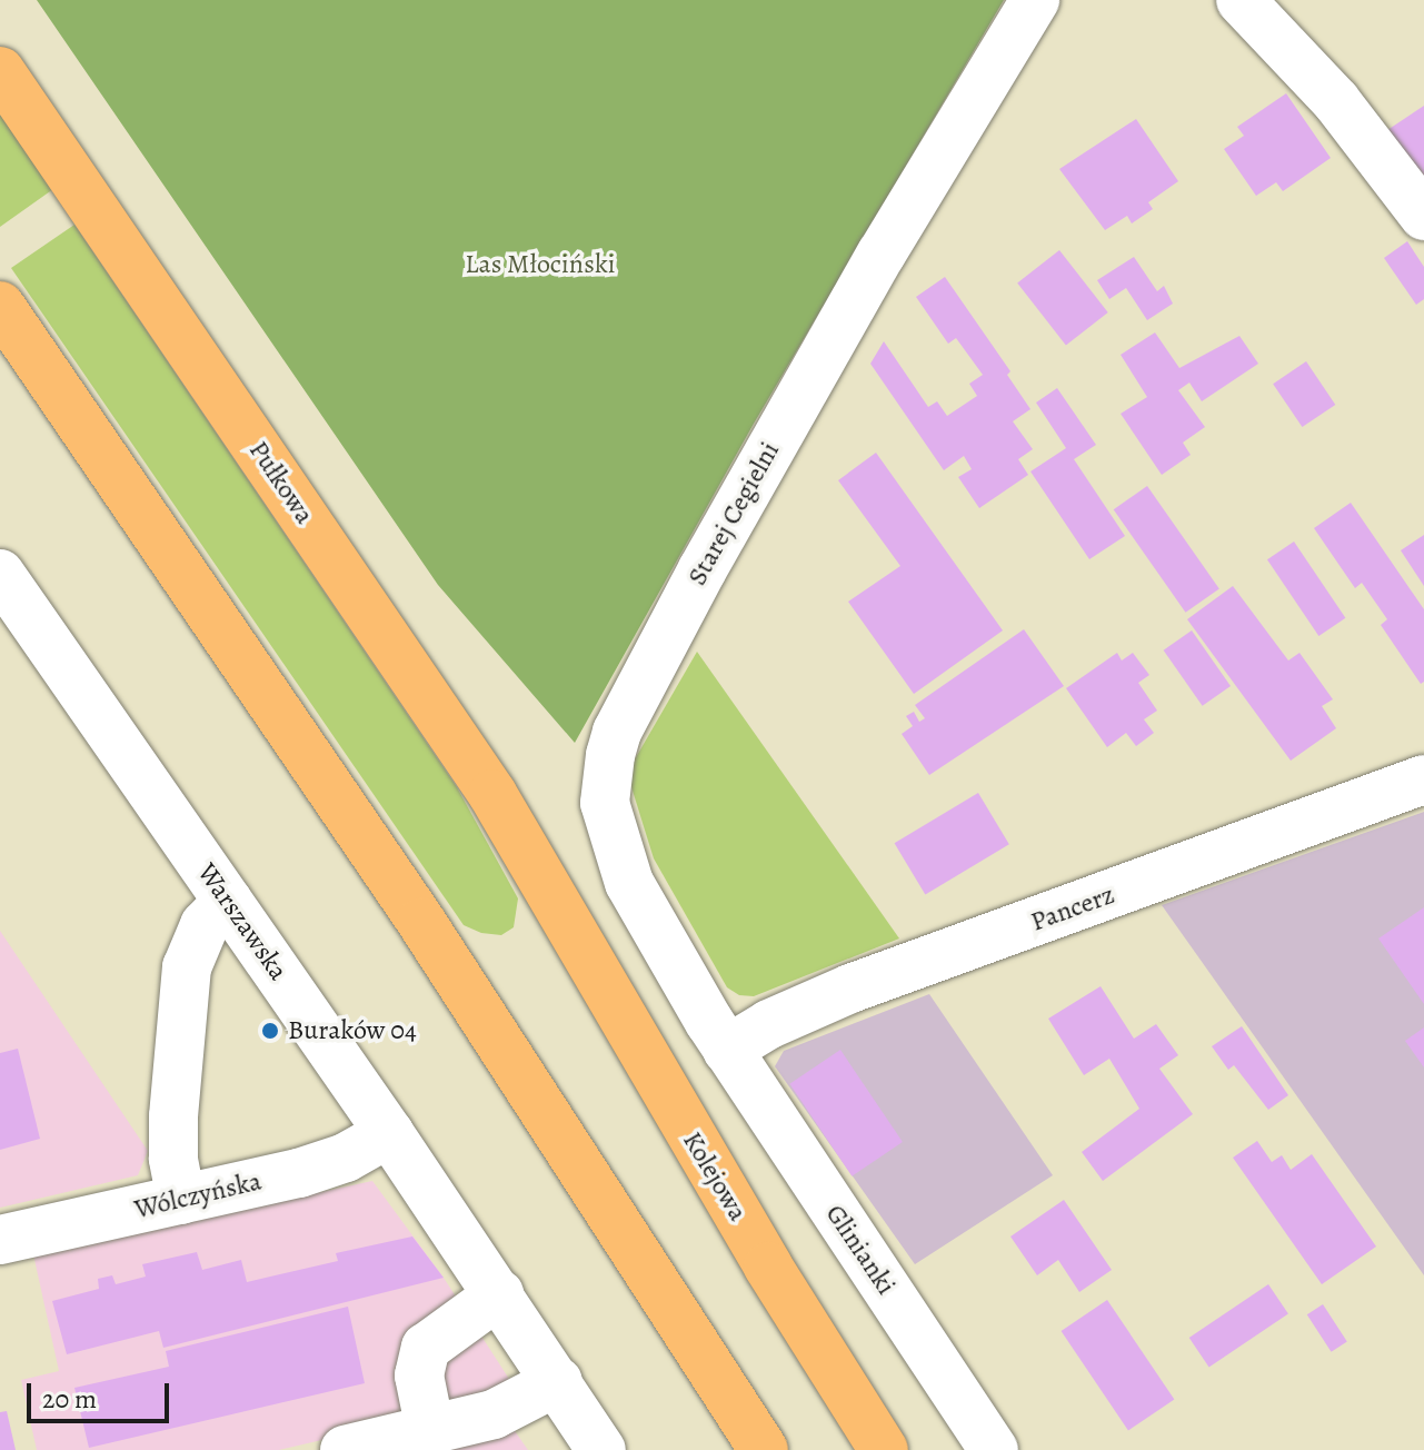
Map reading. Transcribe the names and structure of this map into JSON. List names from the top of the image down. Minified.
{"streets":{"highway":["Pułkowa","Kolejowa"],"street":["Starej Cegielni","Pancerz","Warszawska","Wólczyńska","Glinianki"]},"crossings":[["Pułkowa","Kolejowa"],["Starej Cegielni","Pancerz"],["Starej Cegielni","Glinianki"],["Pancerz","Glinianki"],["Warszawska","Wólczyńska"]],"parks":["Las Młociński"],"places":["Buraków 04"],"scale_bar":"20 m"}
